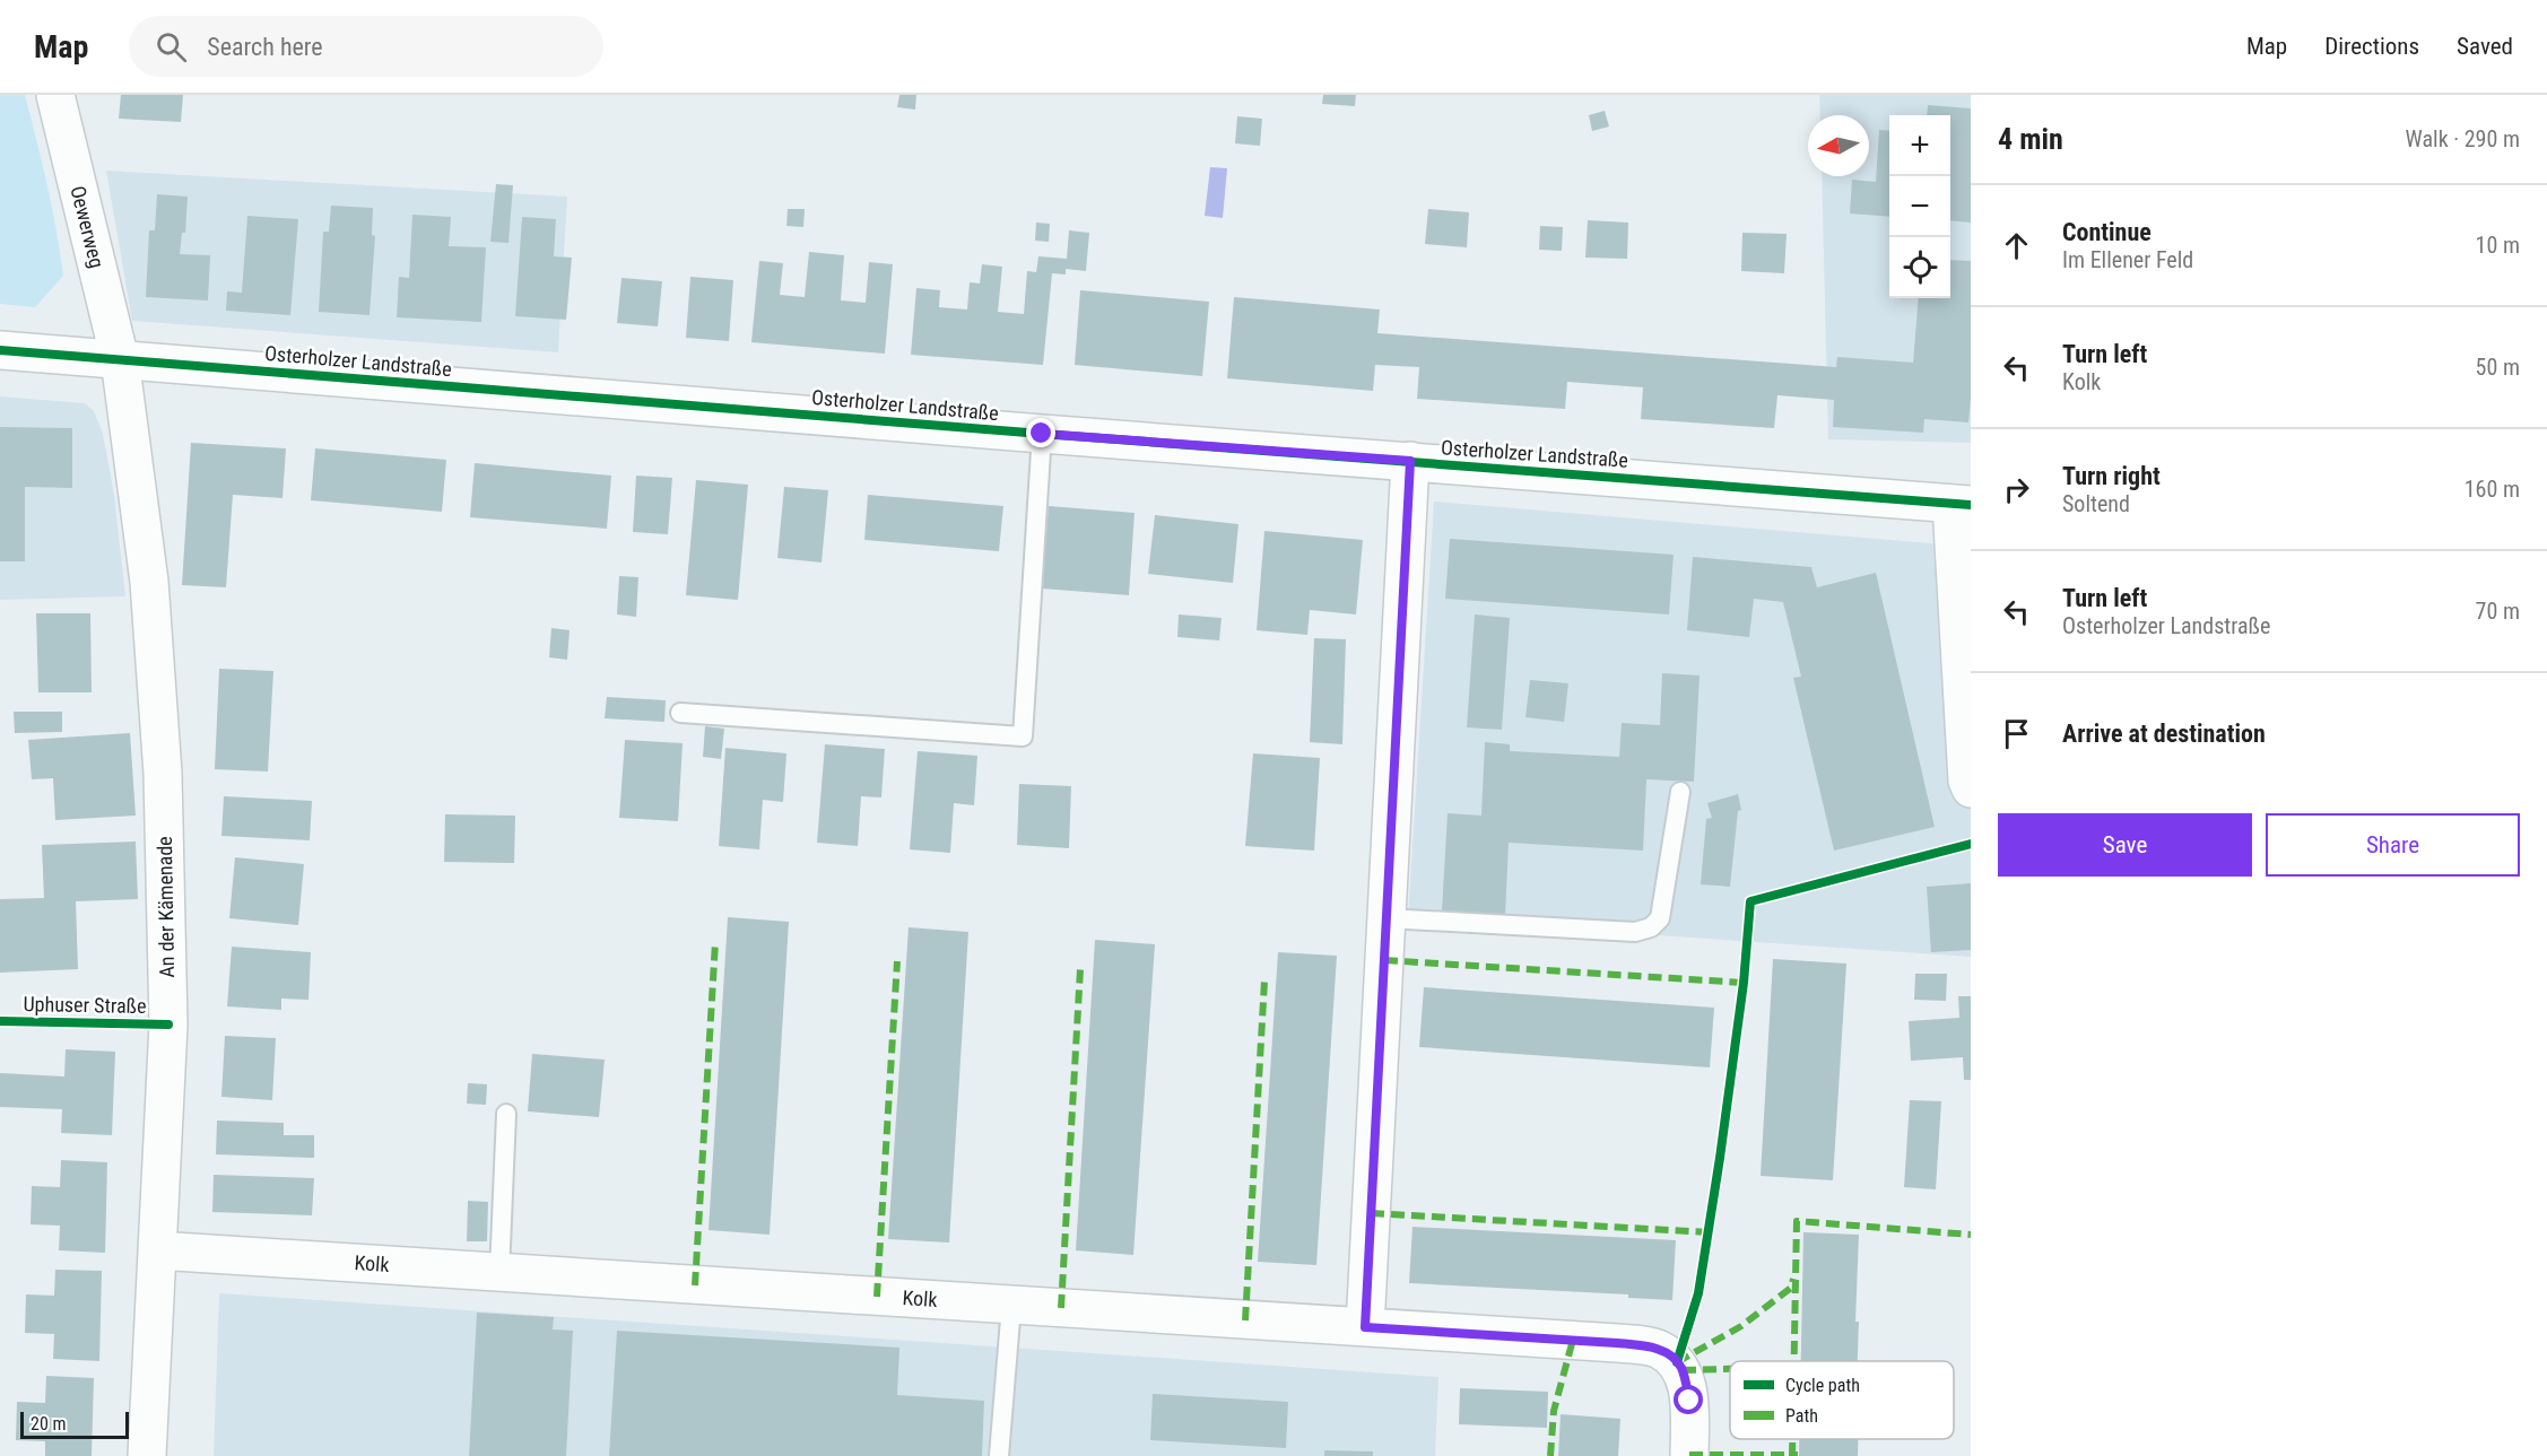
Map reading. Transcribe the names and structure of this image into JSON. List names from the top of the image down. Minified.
{"streets":{"street":["Oewerweg","Osterholzer Landstraße","An der Kämenade","Kolk"],"cycle path":["Uphuser Straße"]},"crossings":[["Oewerweg","Osterholzer Landstraße"],["Oewerweg","An der Kämenade"],["Osterholzer Landstraße","An der Kämenade"],["An der Kämenade","Kolk"]],"legend":["Cycle path","Path"],"scale_bar":"20 m","north":"left","page":{"header":"Map","search":"Search here","nav":["Map","Directions","Saved"],"heading":["4 min","Walk · 290 m"],"map_buttons":["+","−"],"list":[["Continue","Im Ellener Feld","10 m"],["Turn left","Kolk","50 m"],["Turn right","Soltend","160 m"],["Turn left","Osterholzer Landstraße","70 m"],"Arrive at destination"],"buttons":["Save","Share"],"scale":"20 m"}}
